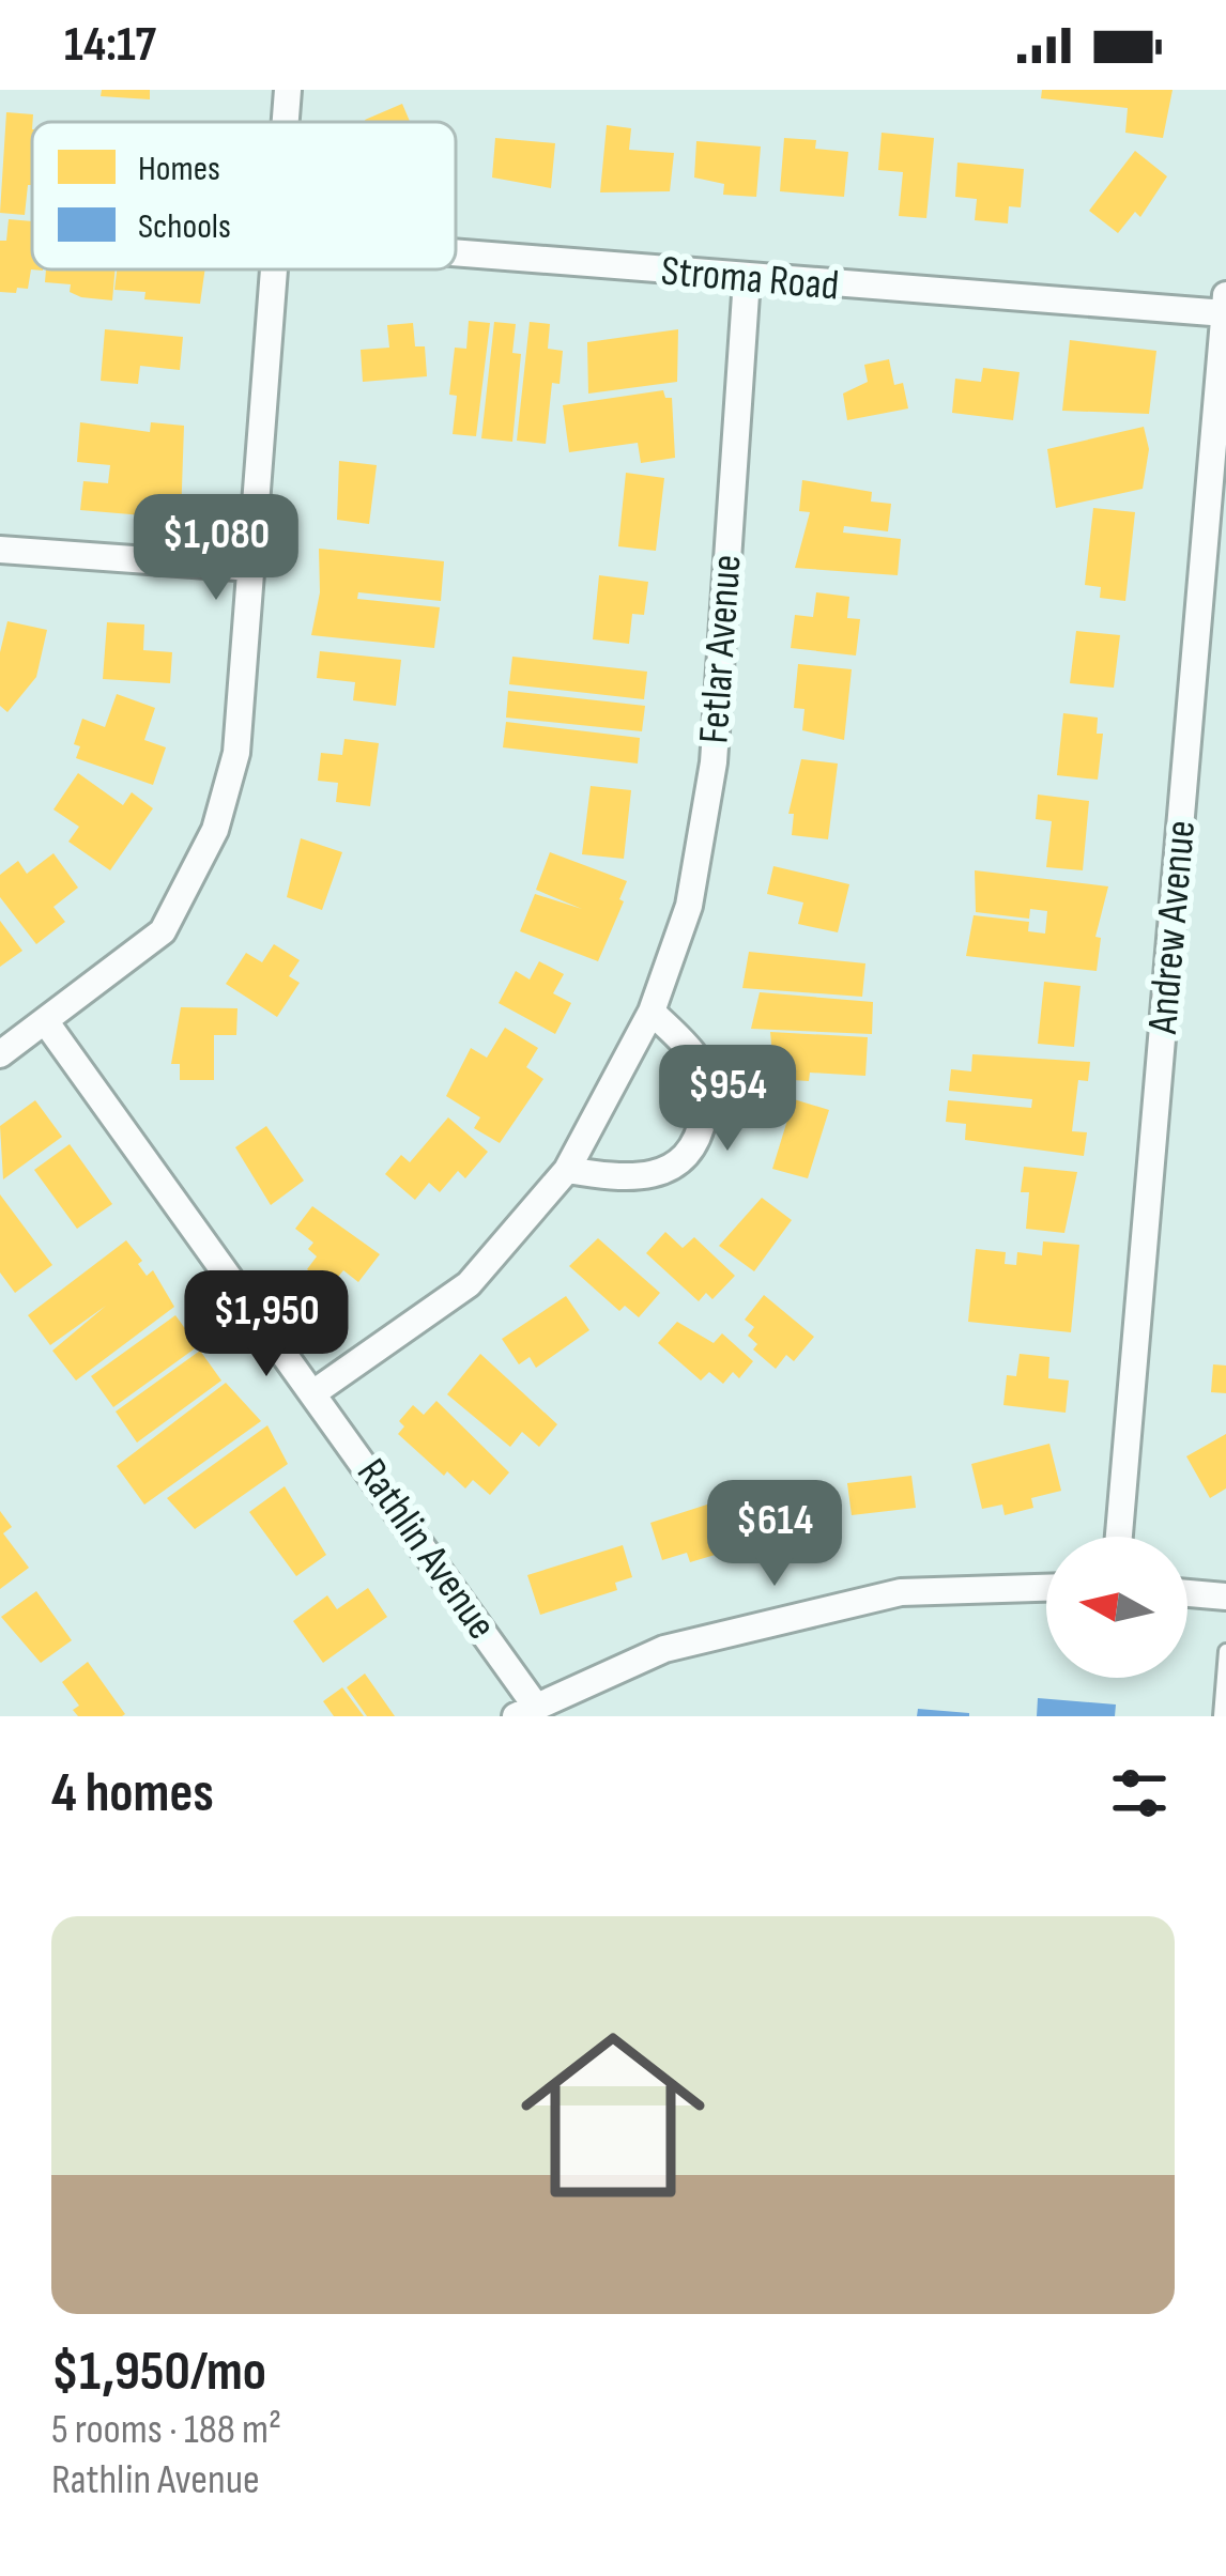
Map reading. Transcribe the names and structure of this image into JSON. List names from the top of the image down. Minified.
{"streets":{"street":["Stroma Road","Fetlar Avenue","Andrew Avenue","Rathlin Avenue"]},"crossings":[["Stroma Road","Fetlar Avenue"],["Stroma Road","Andrew Avenue"],["Fetlar Avenue","Rathlin Avenue"]],"legend":["Homes","Schools"],"north":"left","page":{"status":"14:17","price":["$1,080","$954","$1,950","$614"],"heading":"4 homes","list":[{"name":"$1,950/mo","note":"5 rooms · 188 m² · Rathlin Avenue"}]}}
